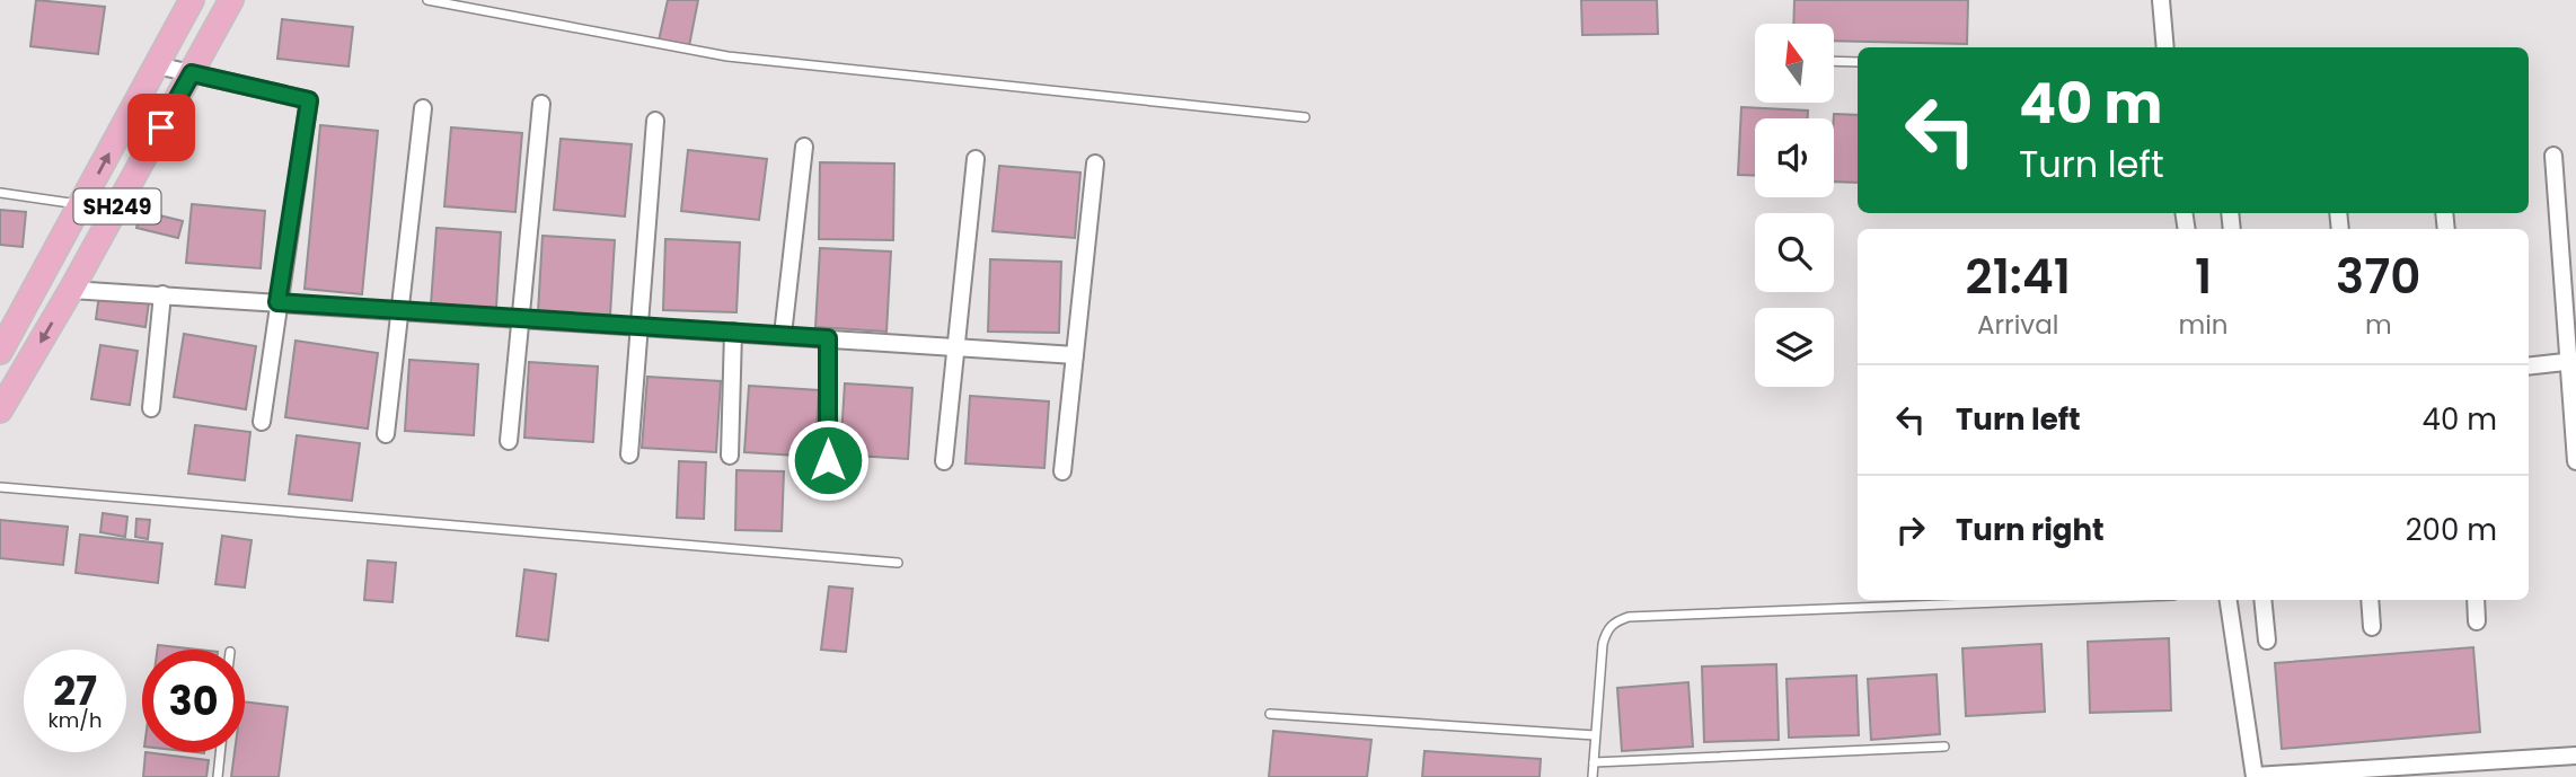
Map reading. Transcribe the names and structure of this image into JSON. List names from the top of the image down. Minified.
{"streets":{"main road":["SH249"]},"north":"top","page":{"turn":["40 m","Turn left"],"eta":["21:41","Arrival","1","min","370","m"],"list":[{"name":"Turn left","value":"40 m"},{"name":"Turn right","value":"200 m"}],"speed":"27 km/h","limit":"30"}}
